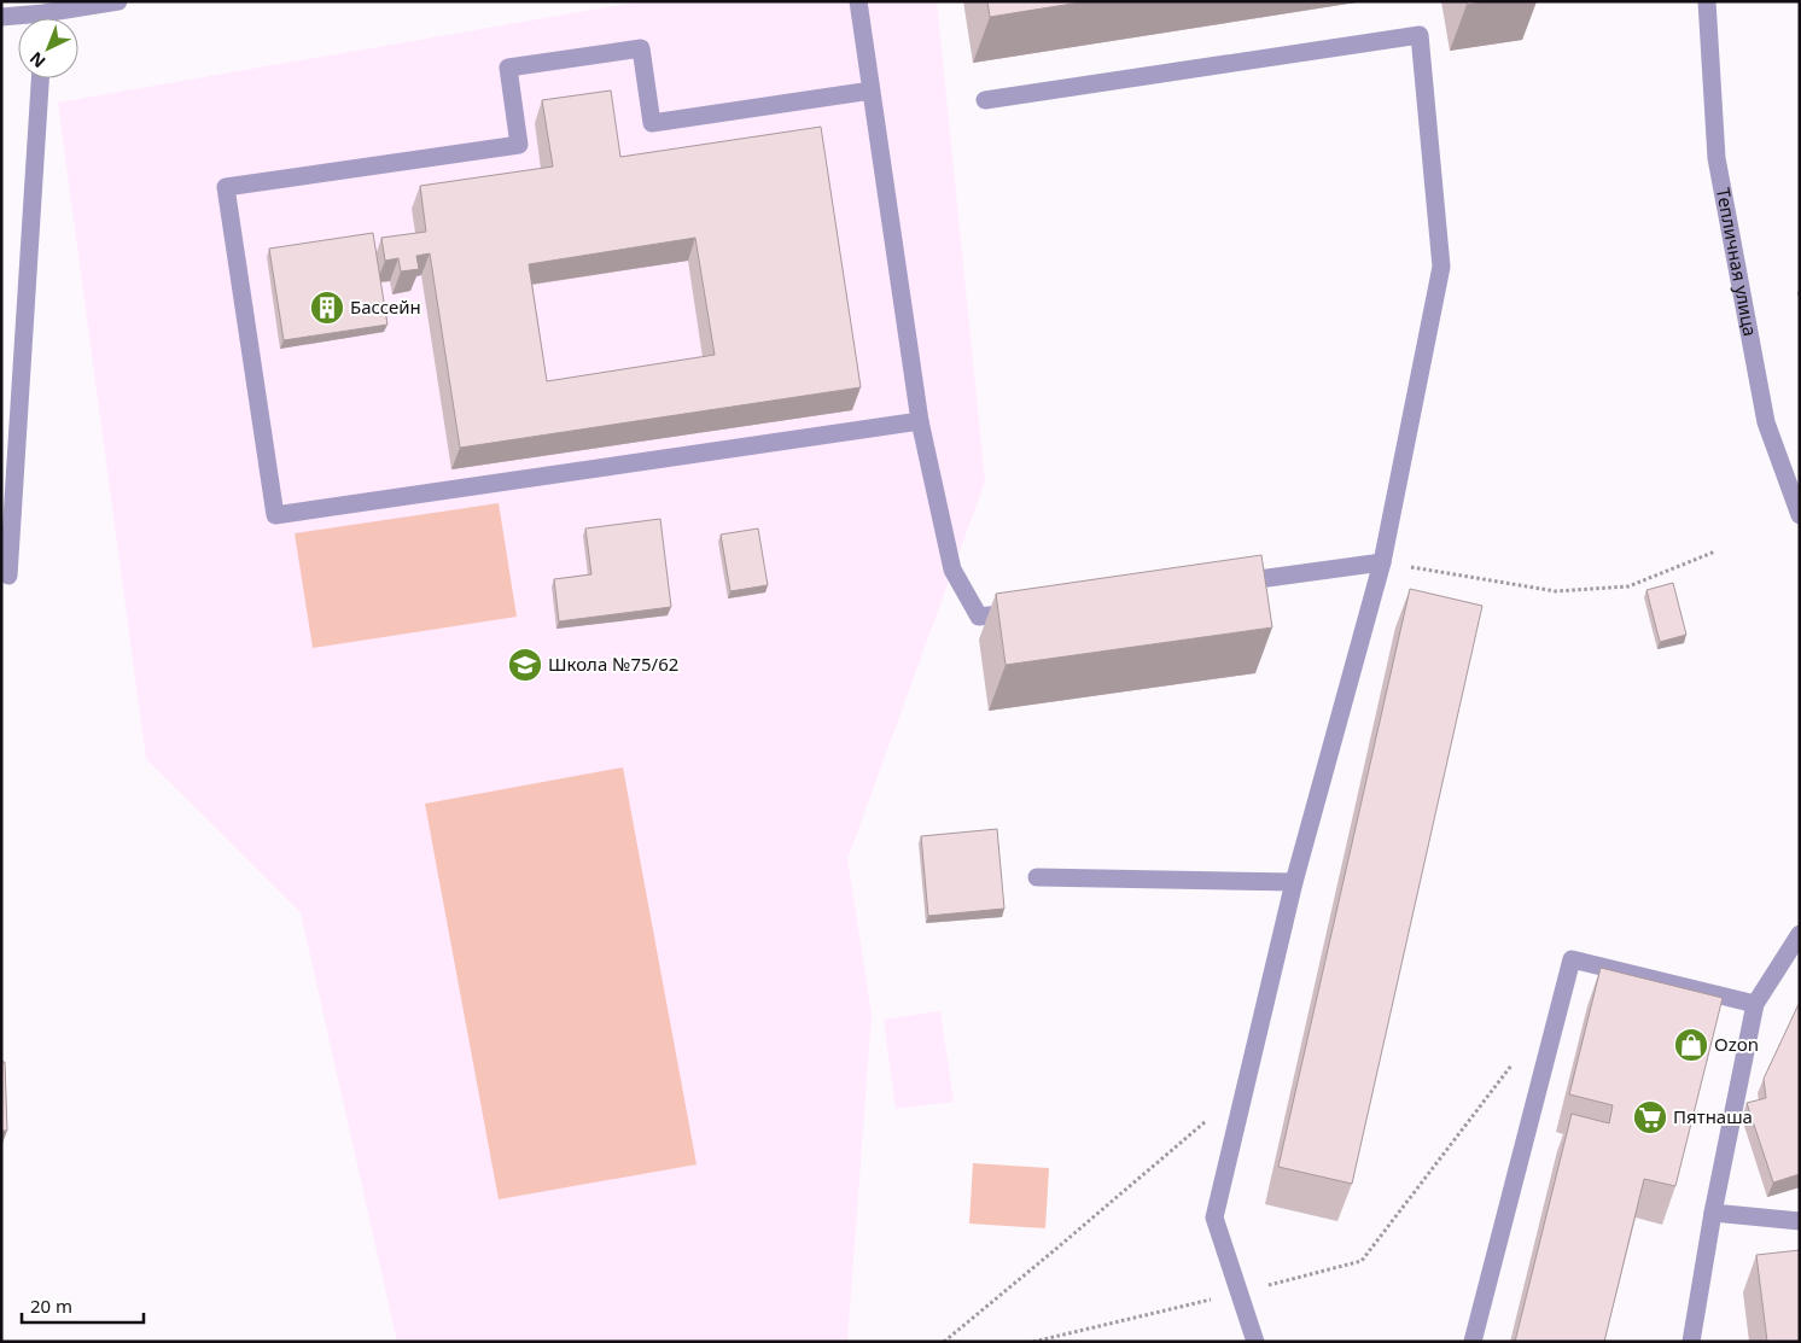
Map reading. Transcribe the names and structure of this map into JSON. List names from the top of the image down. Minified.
{"streets":{"street":["Тепличная улица"]},"places":{"building":["Бассейн"],"school or university":["Школа №75/62"],"shop":["Ozon"],"supermarket":["Пятнаша"]},"scale_bar":"20 m","north":"bottom left"}
